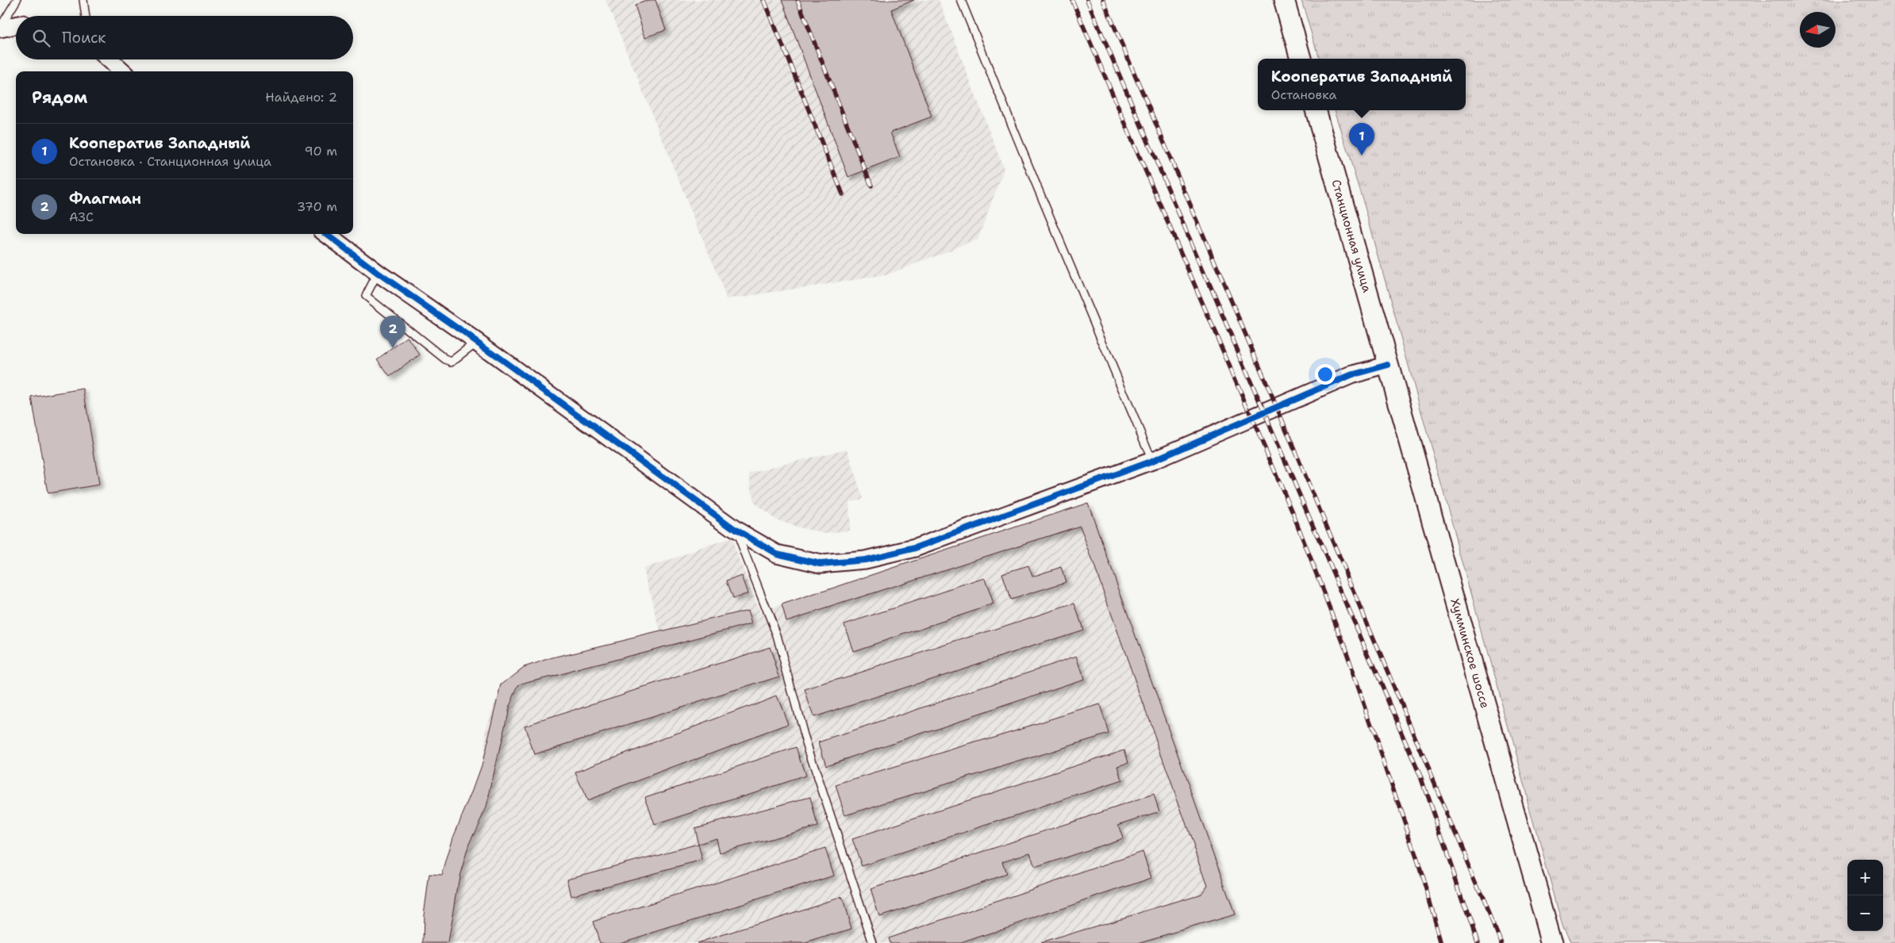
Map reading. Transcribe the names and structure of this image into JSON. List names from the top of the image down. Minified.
{"streets":{"main road":["Станционная улица","Хумминское шоссе"]},"crossings":[["Станционная улица","Хумминское шоссе"]],"north":"left","page":{"search":"Поиск","popup":["Кооператив Западный","Остановка"],"heading":["Рядом","Найдено: 2"],"pins":["1","2"],"list":[{"mark":"1","name":"Кооператив Западный","note":"Остановка · Станционная улица","value":"90 m"},{"mark":"2","name":"Флагман","note":"АЗС","value":"370 m"}],"map_buttons":["+","−"]}}
